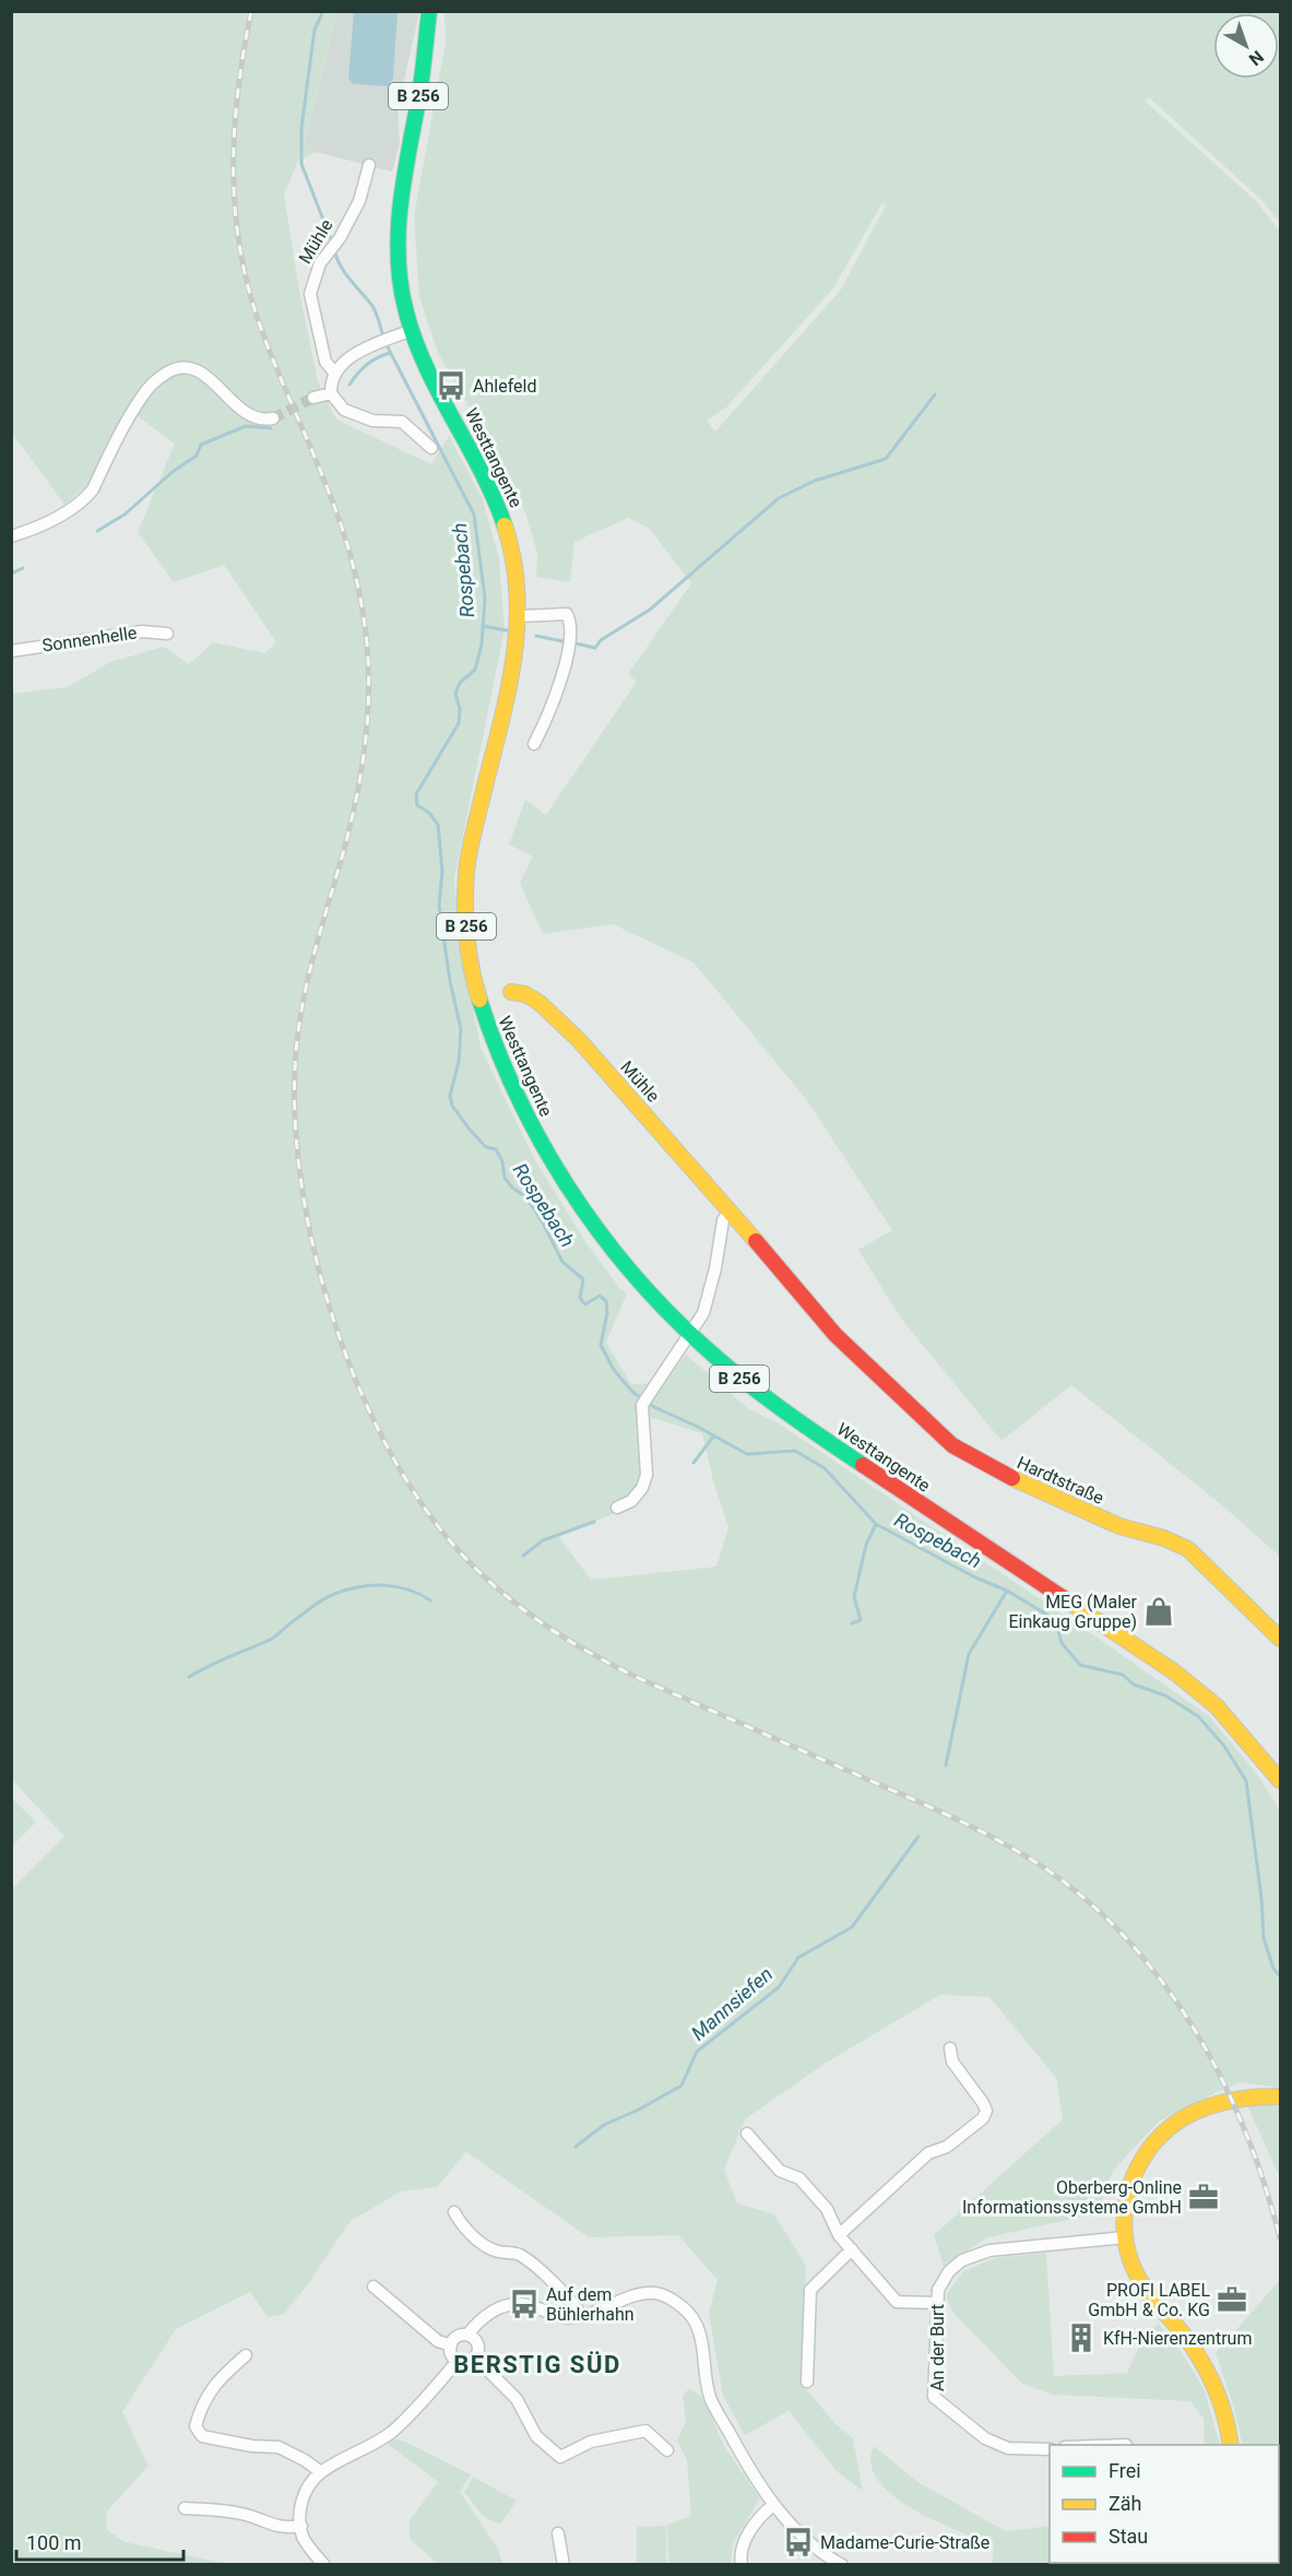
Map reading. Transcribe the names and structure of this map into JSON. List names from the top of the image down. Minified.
{"streets":{"main road":["B 256","Mühle","Westtangente","Hardtstraße"],"street":["Sonnenhelle","An der Burt"]},"crossings":[["Mühle","Hardtstraße"]],"districts":["BERSTIG SÜD"],"water":["Rospebach","Mannsiefen"],"places":{"bus stop":["Ahlefeld","Auf dem Bühlerhahn","Madame-Curie-Straße"],"shop":["MEG (Maler Einkaug Gruppe)"],"office":["Oberberg-Online Informationssysteme GmbH","PROFI LABEL GmbH & Co. KG"],"building":["KfH-Nierenzentrum"]},"legend":["Frei","Zäh","Stau"],"scale_bar":"100 m","north":"bottom right"}
